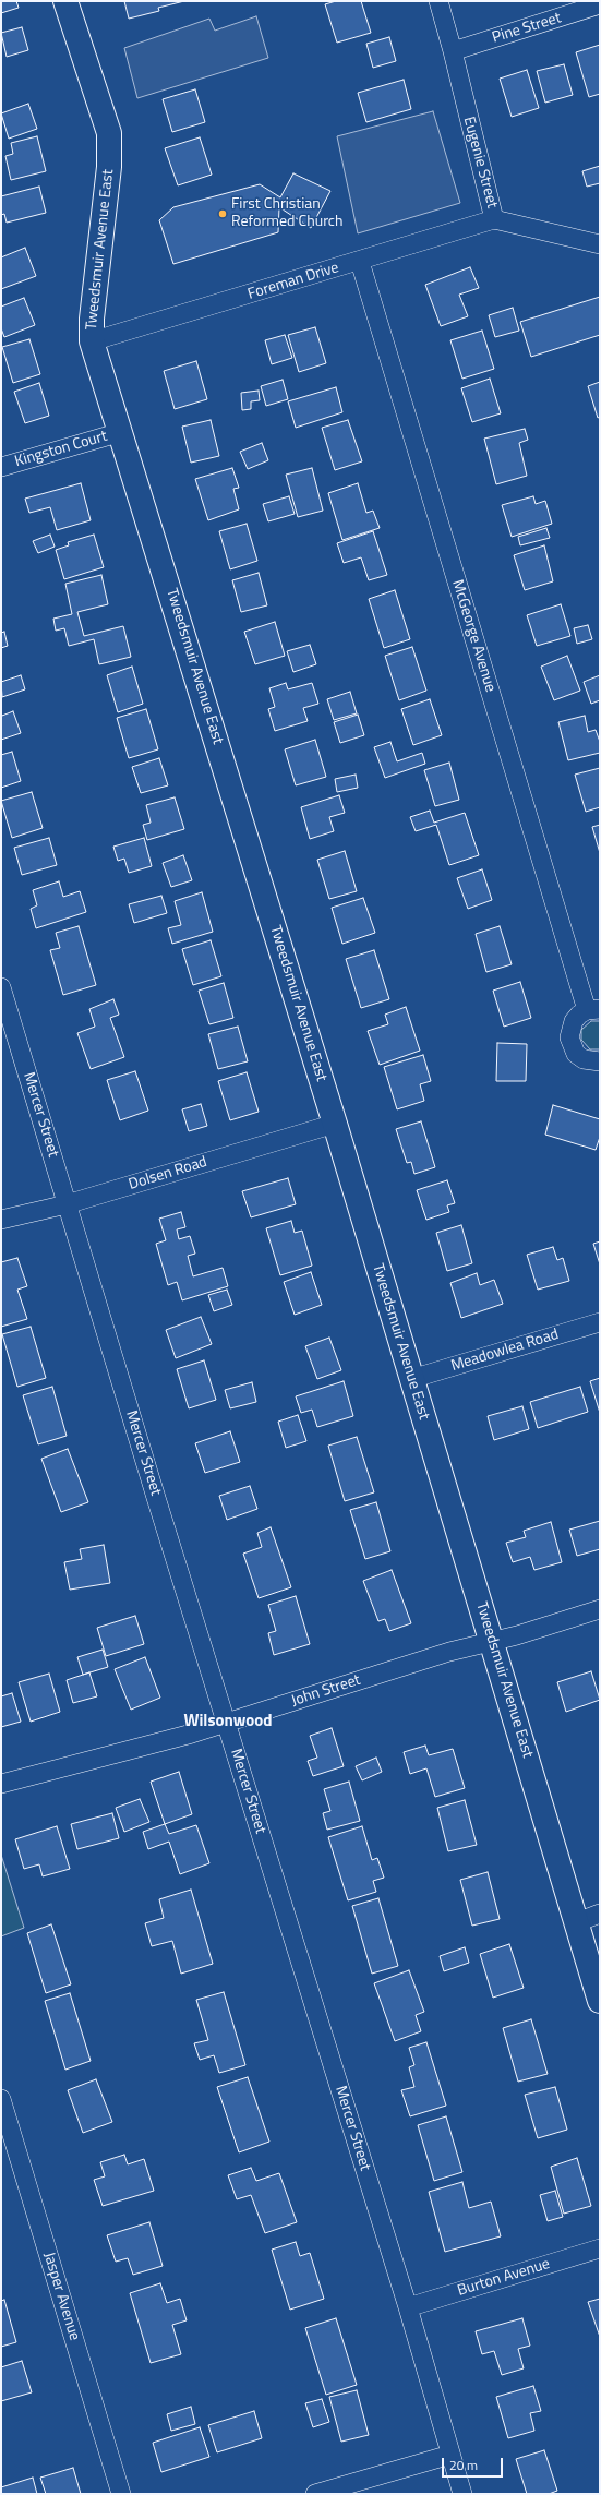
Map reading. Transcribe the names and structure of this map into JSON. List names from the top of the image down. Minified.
{"streets":{"street":["Pine Street","Eugenie Street","Tweedsmuir Avenue East","Foreman Drive","Kingston Court","McGeorge Avenue","Mercer Street","Dolsen Road","Meadowlea Road","John Street","Burton Avenue","Jasper Avenue"]},"crossings":[["Pine Street","Eugenie Street"],["Eugenie Street","Foreman Drive"],["Tweedsmuir Avenue East","Foreman Drive"],["Tweedsmuir Avenue East","Kingston Court"],["Tweedsmuir Avenue East","Dolsen Road"],["Tweedsmuir Avenue East","Meadowlea Road"],["Tweedsmuir Avenue East","John Street"],["Foreman Drive","McGeorge Avenue"],["Mercer Street","Dolsen Road"],["Mercer Street","John Street"],["Mercer Street","Burton Avenue"]],"districts":["Wilsonwood"],"places":["First Christian Reformed Church"],"scale_bar":"20 m"}
